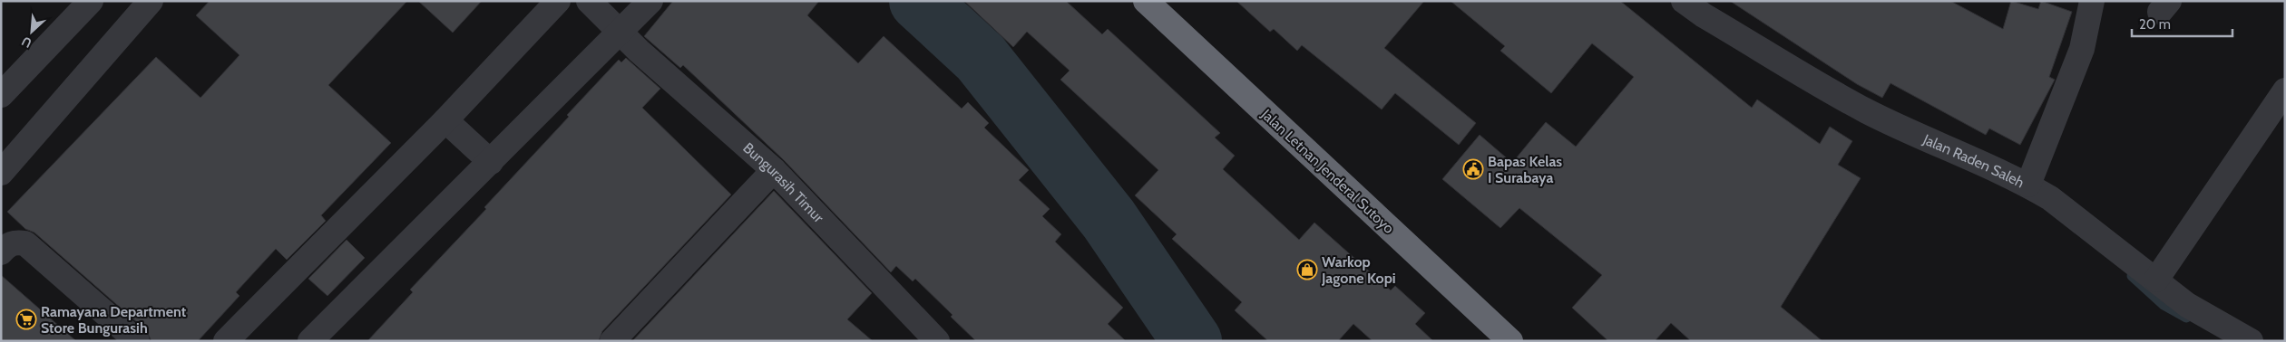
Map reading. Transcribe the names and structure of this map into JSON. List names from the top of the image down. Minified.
{"streets":{"highway":["Jalan Letnan Jenderal Sutoyo"],"street":["Jalan Raden Saleh","Bungurasih Timur"]},"places":{"public building":["Bapas Kelas I Surabaya"],"shop":["Warkop Jagone Kopi"],"supermarket":["Ramayana Department Store Bungurasih"]},"scale_bar":"20 m","north":"bottom left"}
